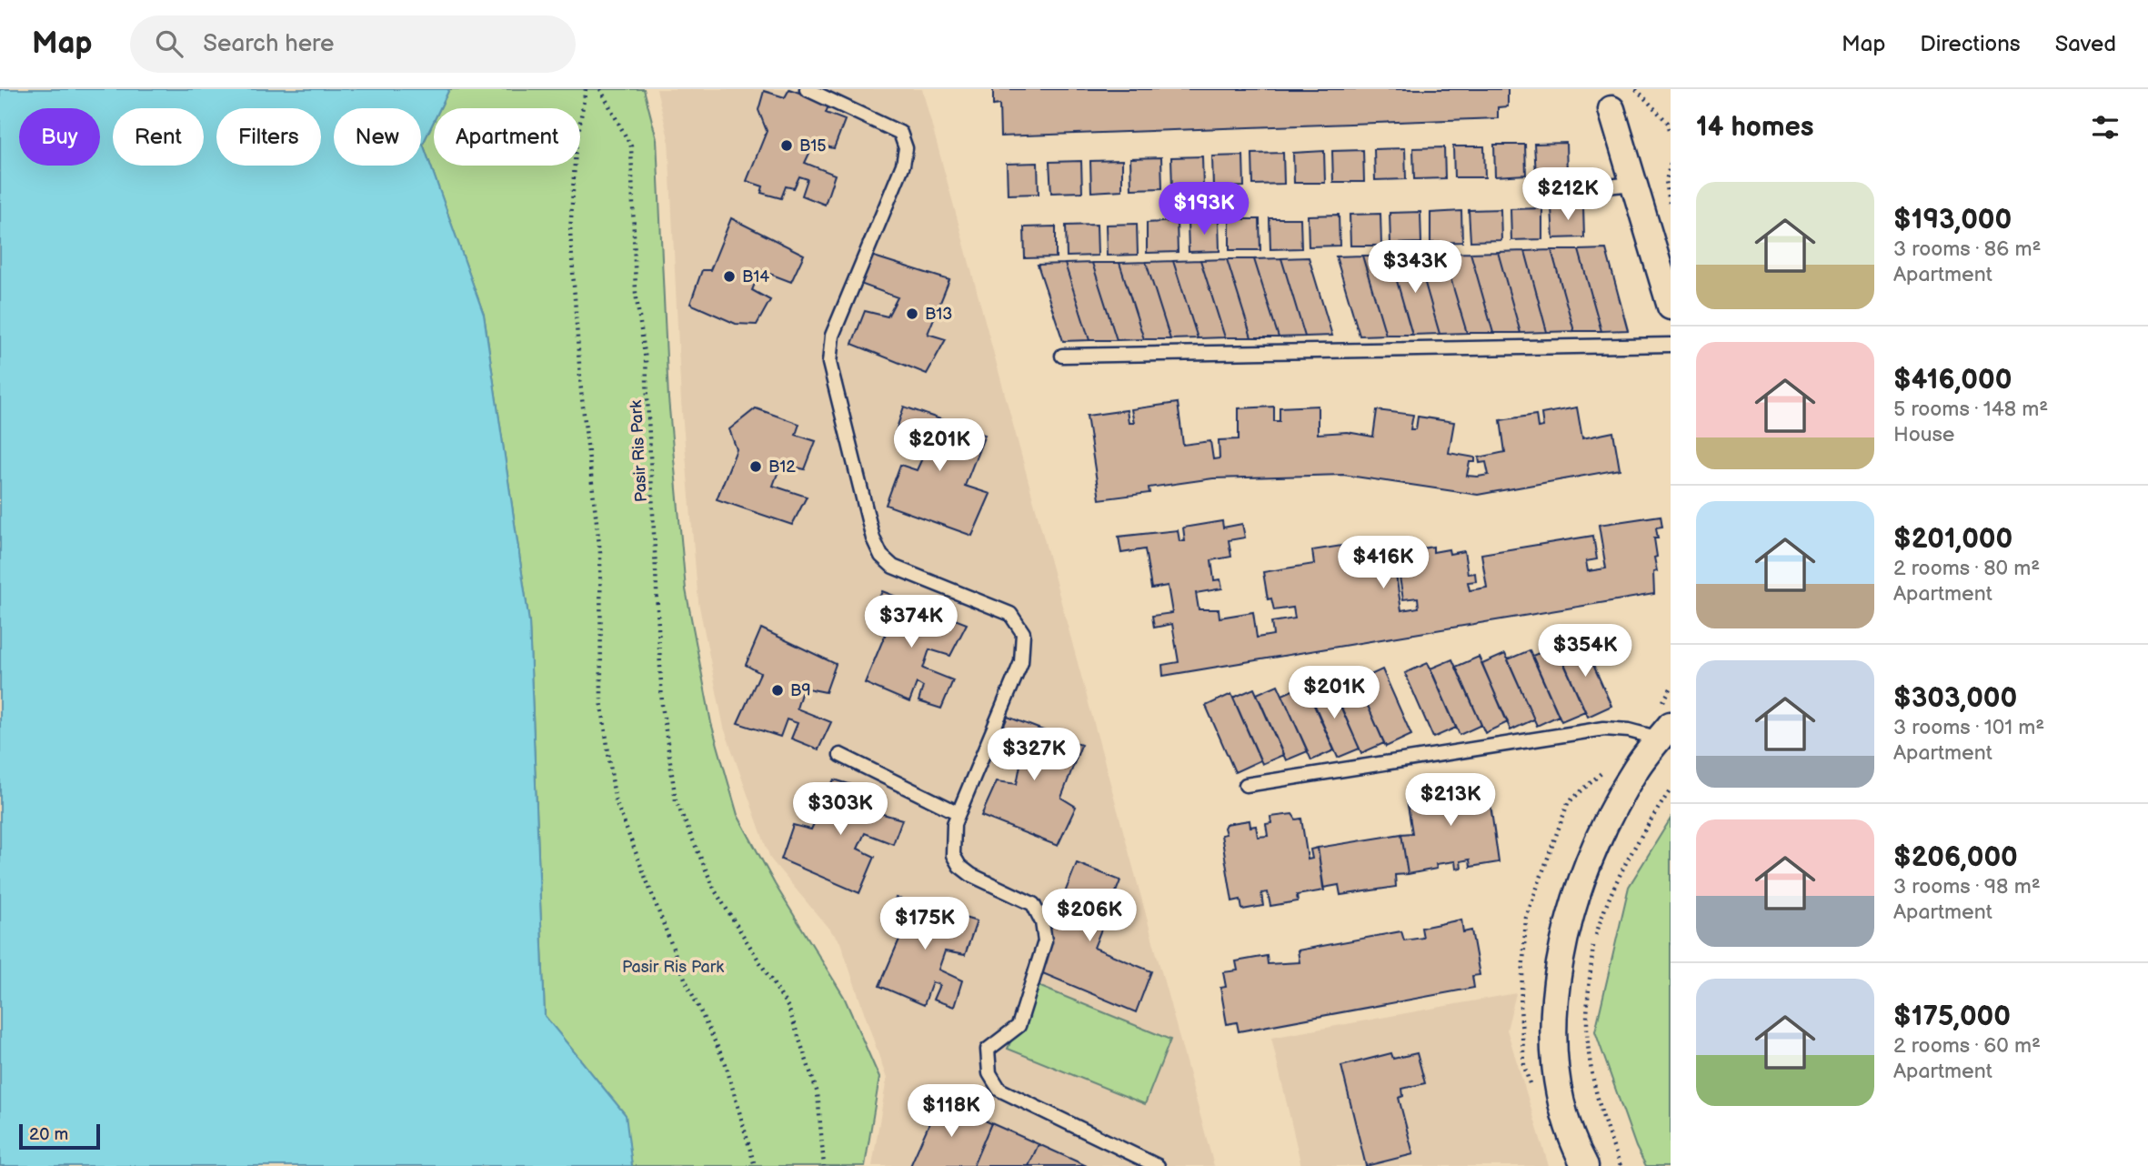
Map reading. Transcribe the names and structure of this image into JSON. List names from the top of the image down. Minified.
{"streets":{"path":["Pasir Ris Park"]},"parks":["Pasir Ris Park"],"places":["B15","B14","B13","B12","B9"],"scale_bar":"20 m","page":{"header":"Map","search":"Search here","nav":["Map","Directions","Saved"],"heading":"14 homes","chip":["Buy","Rent","Filters","New","Apartment"],"list":[{"name":"$193,000","note":"3 rooms · 86 m² · Apartment"},{"name":"$416,000","note":"5 rooms · 148 m² · House"},{"name":"$201,000","note":"2 rooms · 80 m² · Apartment"},{"name":"$303,000","note":"3 rooms · 101 m² · Apartment"},{"name":"$206,000","note":"3 rooms · 98 m² · Apartment"},{"name":"$175,000","note":"2 rooms · 60 m² · Apartment"}],"price":["$212K","$193K","$343K","$201K","$416K","$374K","$354K","$201K","$327K","$213K","$303K","$206K","$175K","$118K"],"scale":"20 m"}}
